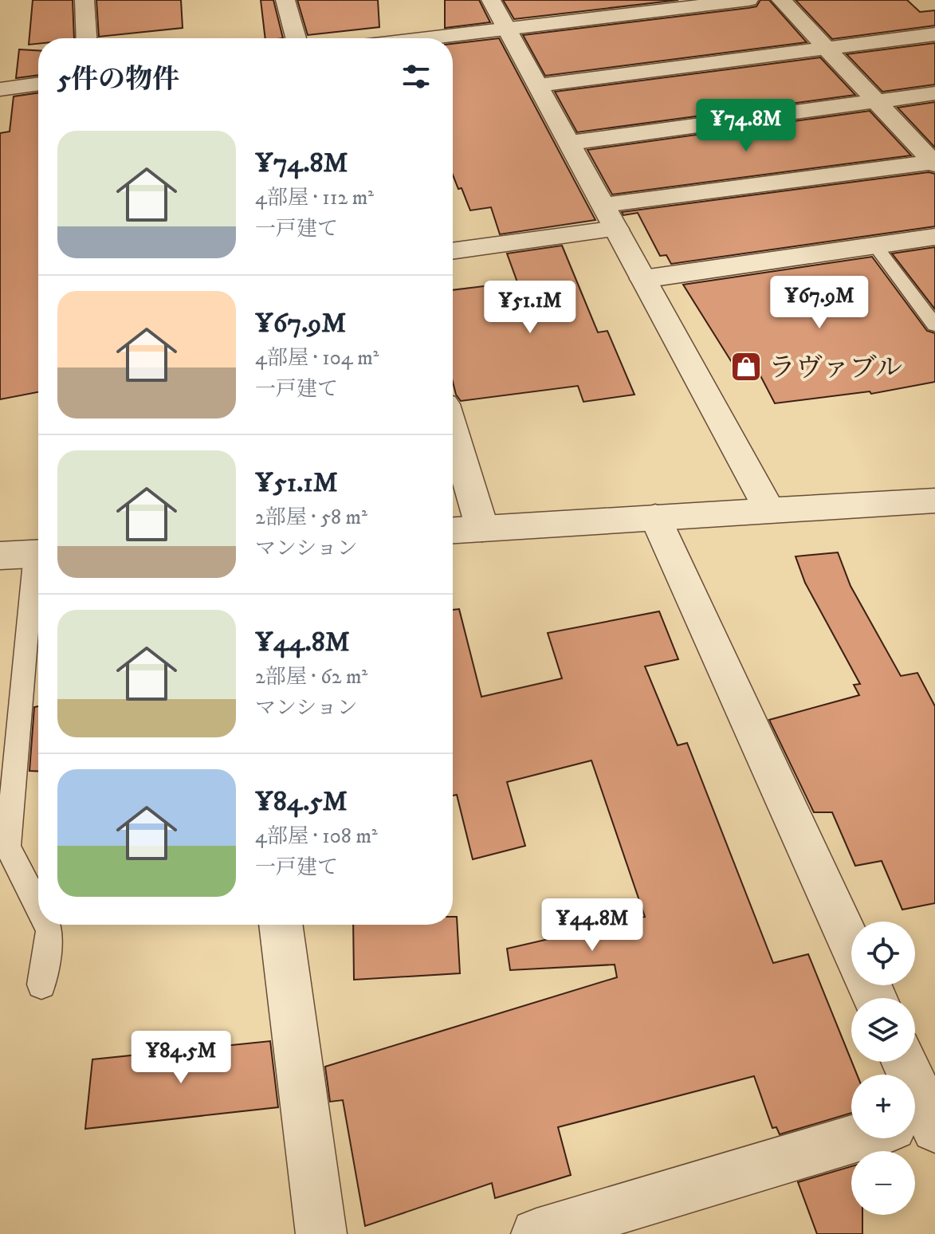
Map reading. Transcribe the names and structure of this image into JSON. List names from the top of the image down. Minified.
{"places":{"shop":["ラヴァブル"]},"page":{"heading":"5件の物件","price":["¥74.8M","¥67.9M","¥51.1M","¥44.8M","¥84.5M"],"list":[{"name":"¥74.8M","note":"4部屋 · 112 m² · 一戸建て"},{"name":"¥67.9M","note":"4部屋 · 104 m² · 一戸建て"},{"name":"¥51.1M","note":"2部屋 · 58 m² · マンション"},{"name":"¥44.8M","note":"2部屋 · 62 m² · マンション"},{"name":"¥84.5M","note":"4部屋 · 108 m² · 一戸建て"}],"map_buttons":["+","−"]}}
